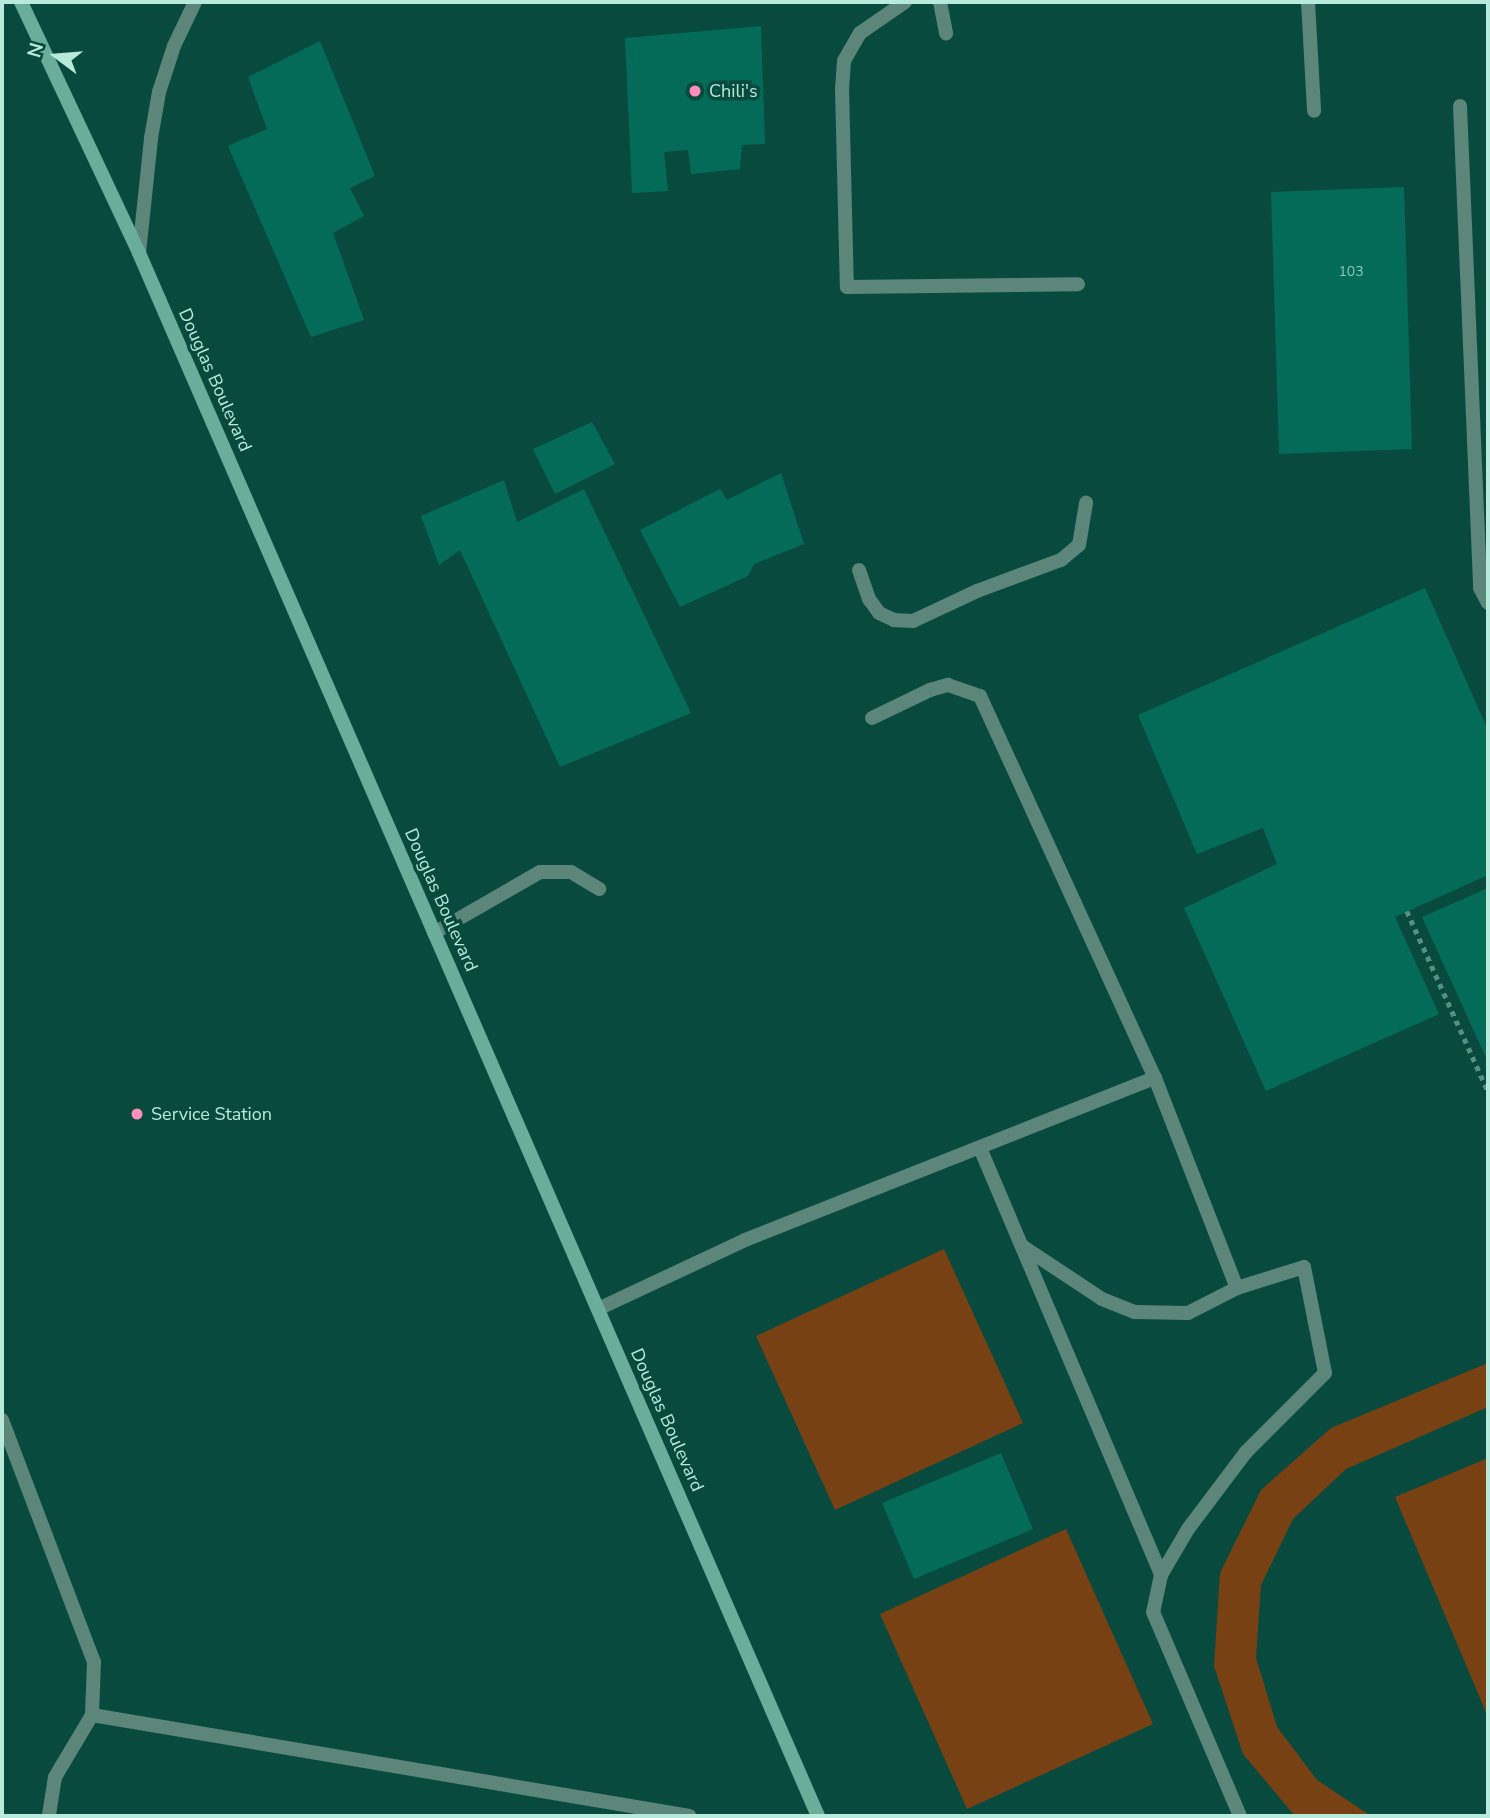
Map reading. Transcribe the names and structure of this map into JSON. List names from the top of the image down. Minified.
{"streets":{"street":["Douglas Boulevard"]},"places":["Chili's","Service Station"],"house_numbers":["103"],"north":"left"}
